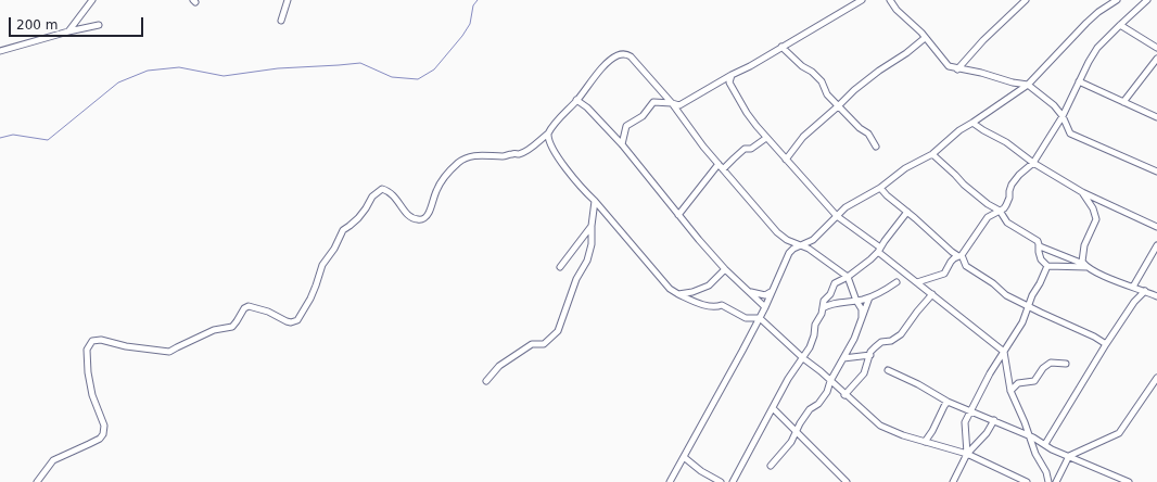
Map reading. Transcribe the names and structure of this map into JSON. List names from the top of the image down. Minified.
{"scale_bar":"200 m"}
